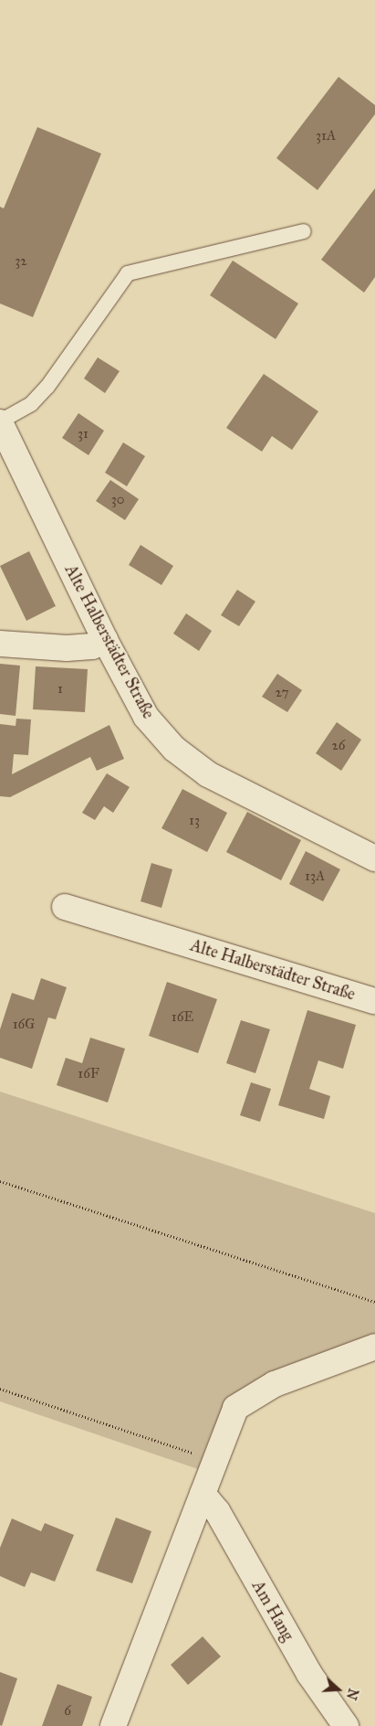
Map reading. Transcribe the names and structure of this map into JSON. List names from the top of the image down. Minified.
{"streets":{"street":["Alte Halberstädter Straße","Am Hang"]},"house_numbers":["31A","32","31","30","1","27","26","13","13A","16E","16G","16F","6"],"north":"right"}
